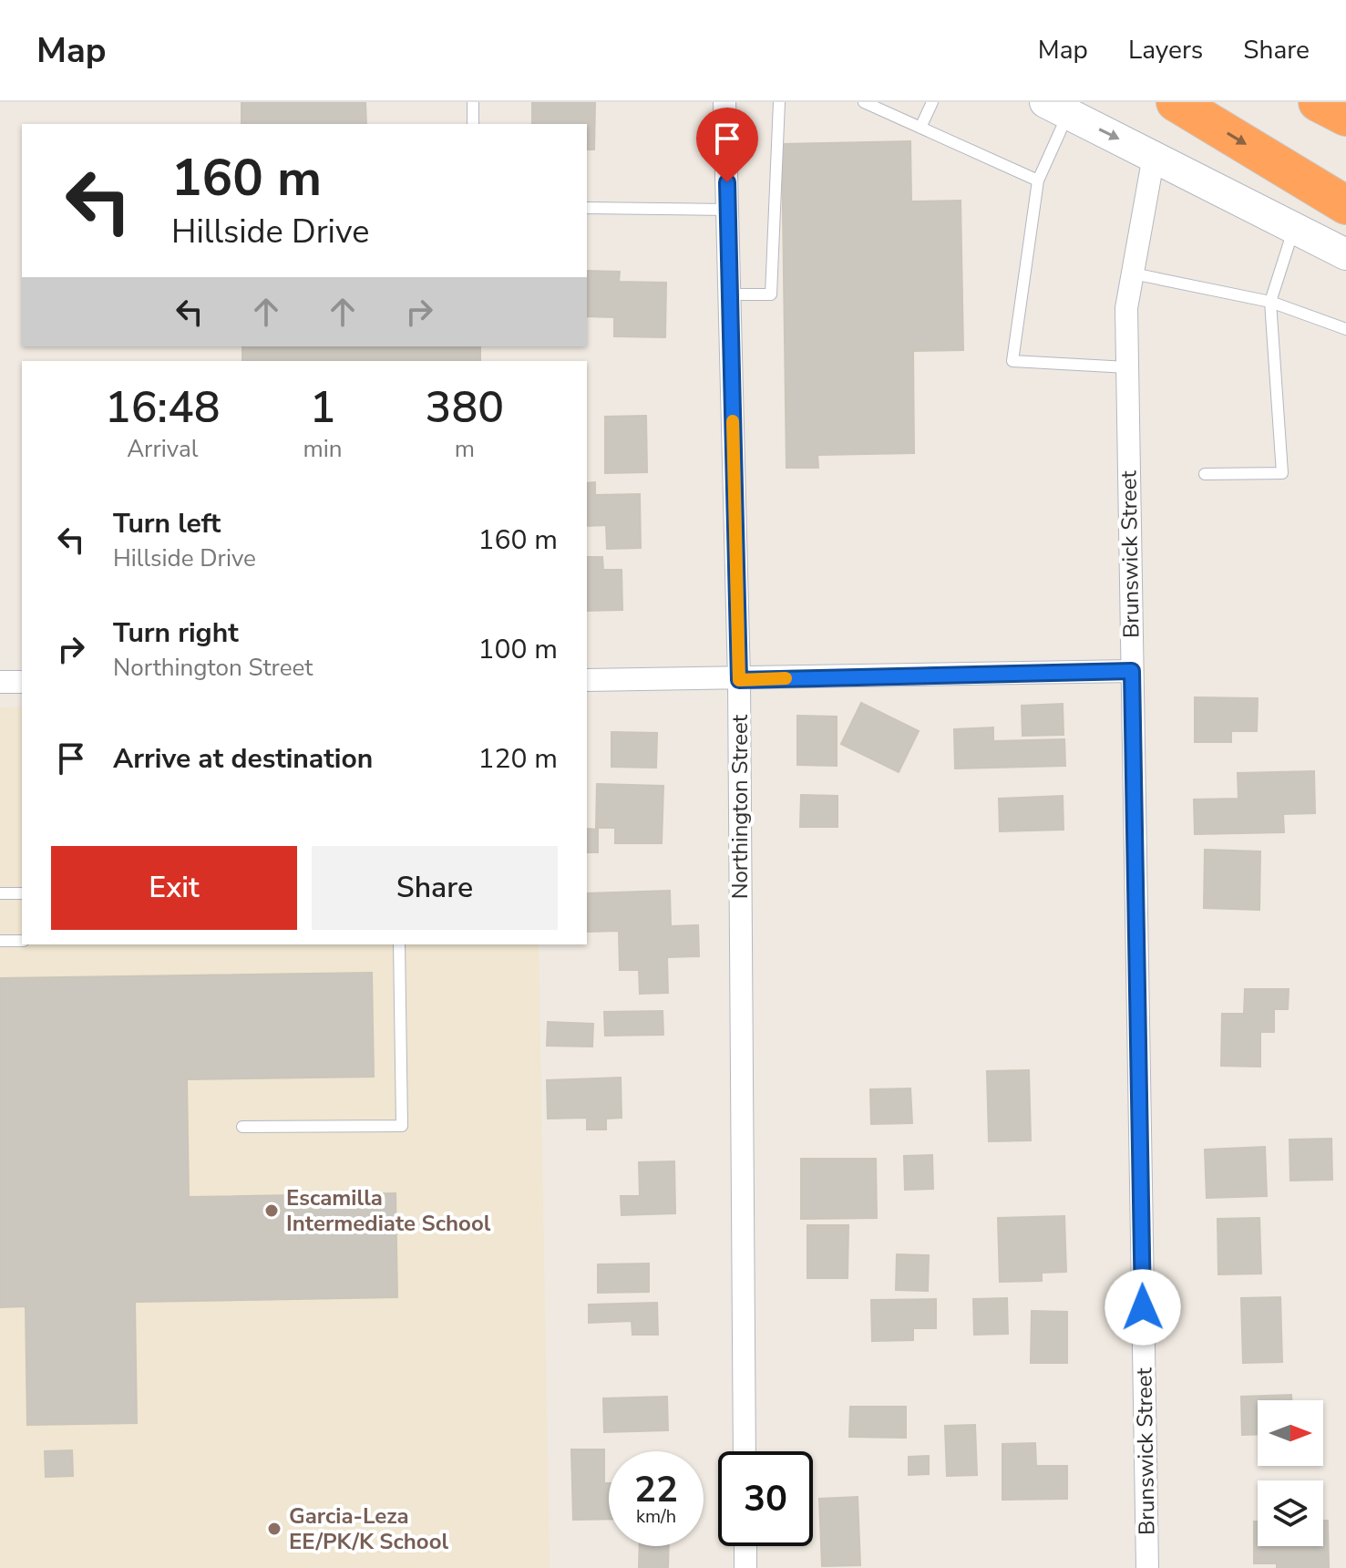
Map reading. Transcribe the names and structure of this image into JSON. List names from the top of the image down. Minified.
{"streets":{"street":["Brunswick Street","Northington Street"]},"places":["Escamilla Intermediate School","Garcia-Leza EE/PK/K School"],"north":"right","page":{"header":"Map","nav":["Map","Layers","Share"],"turn":["160 m","Hillside Drive"],"eta":["16:48","Arrival","1","min","380","m"],"list":[{"name":"Turn left","note":"Hillside Drive","value":"160 m"},{"name":"Turn right","note":"Northington Street","value":"100 m"},{"name":"Arrive at destination","value":"120 m"}],"buttons":["Exit","Share"],"speed":"22 km/h","limit":"30"}}
